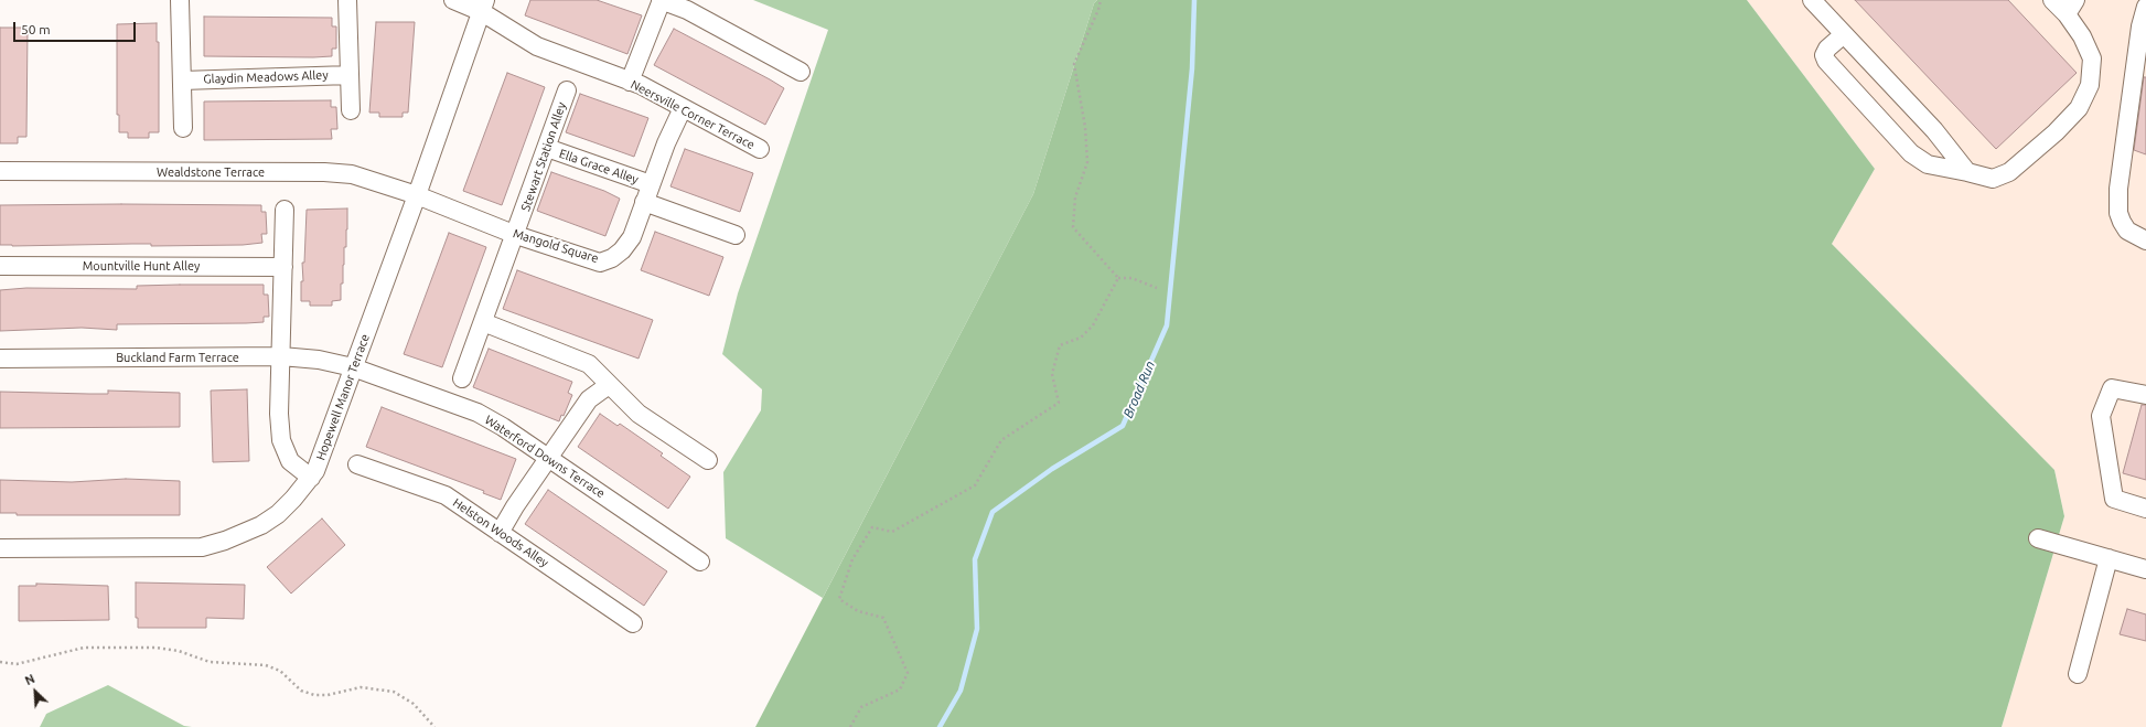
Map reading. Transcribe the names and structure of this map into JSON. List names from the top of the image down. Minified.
{"streets":{"street":["Glaydin Meadows Alley","Neersville Corner Terrace","Stewart Station Alley","Ella Grace Alley","Wealdstone Terrace","Mangold Square","Mountville Hunt Alley","Buckland Farm Terrace","Hopewell Manor Terrace","Waterford Downs Terrace","Helston Woods Alley"]},"crossings":[["Neersville Corner Terrace","Mangold Square"],["Neersville Corner Terrace","Hopewell Manor Terrace"],["Stewart Station Alley","Ella Grace Alley"],["Stewart Station Alley","Mangold Square"],["Ella Grace Alley","Mangold Square"],["Wealdstone Terrace","Mangold Square"],["Wealdstone Terrace","Hopewell Manor Terrace"],["Mangold Square","Hopewell Manor Terrace"],["Buckland Farm Terrace","Hopewell Manor Terrace"],["Buckland Farm Terrace","Waterford Downs Terrace"],["Hopewell Manor Terrace","Waterford Downs Terrace"]],"water":["Broad Run"],"scale_bar":"50 m","north":"top left"}
